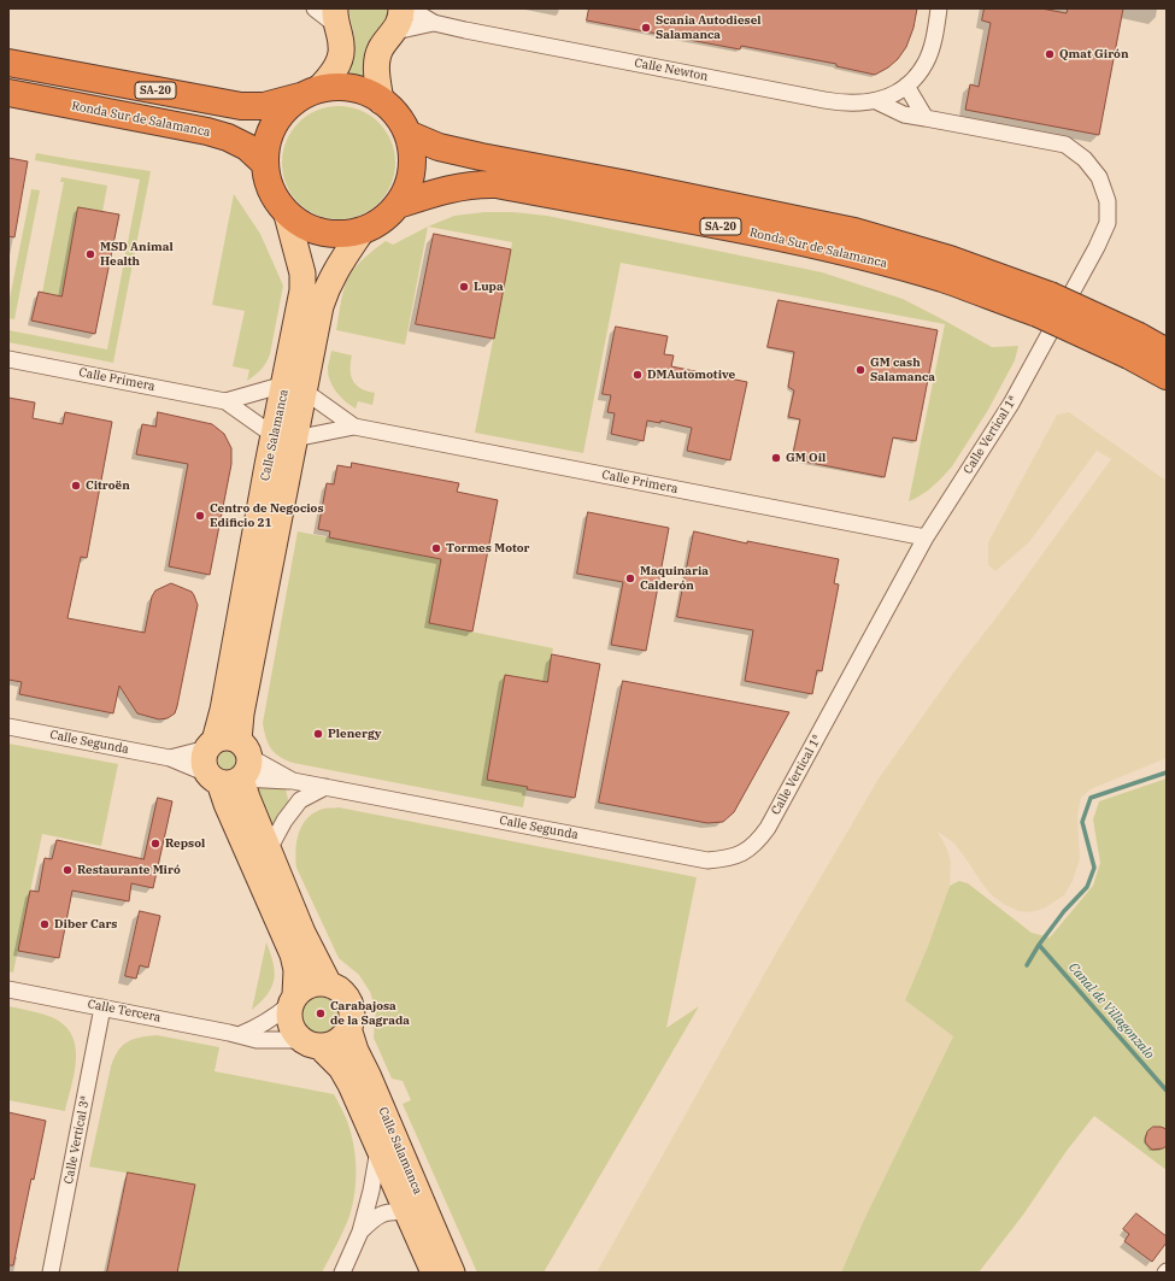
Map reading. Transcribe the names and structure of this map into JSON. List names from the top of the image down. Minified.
{"streets":{"highway":["SA-20","Ronda Sur de Salamanca"],"main road":["Calle Salamanca"],"street":["Calle Newton","Calle Primera","Calle Vertical 1ª","Calle Segunda","Calle Tercera","Calle Vertical 3ª"]},"crossings":[["Calle Newton","Calle Vertical 1ª"],["Ronda Sur de Salamanca","Calle Salamanca"],["Calle Primera","Calle Salamanca"],["Calle Primera","Calle Vertical 1ª"],["Calle Salamanca","Calle Segunda"],["Calle Salamanca","Calle Tercera"],["Calle Vertical 1ª","Calle Segunda"],["Calle Tercera","Calle Vertical 3ª"]],"water":["Canal de Villagonzalo"],"places":["Scania Autodiesel Salamanca","Qmat Girón","MSD Animal Health","Lupa","GM cash Salamanca","DMAutomotive","GM Oil","Citroën","Centro de Negocios Edificio 21","Tormes Motor","Maquinaria Calderón","Plenergy","Repsol","Restaurante Miró","Diber Cars","Carabajosa de la Sagrada"]}
